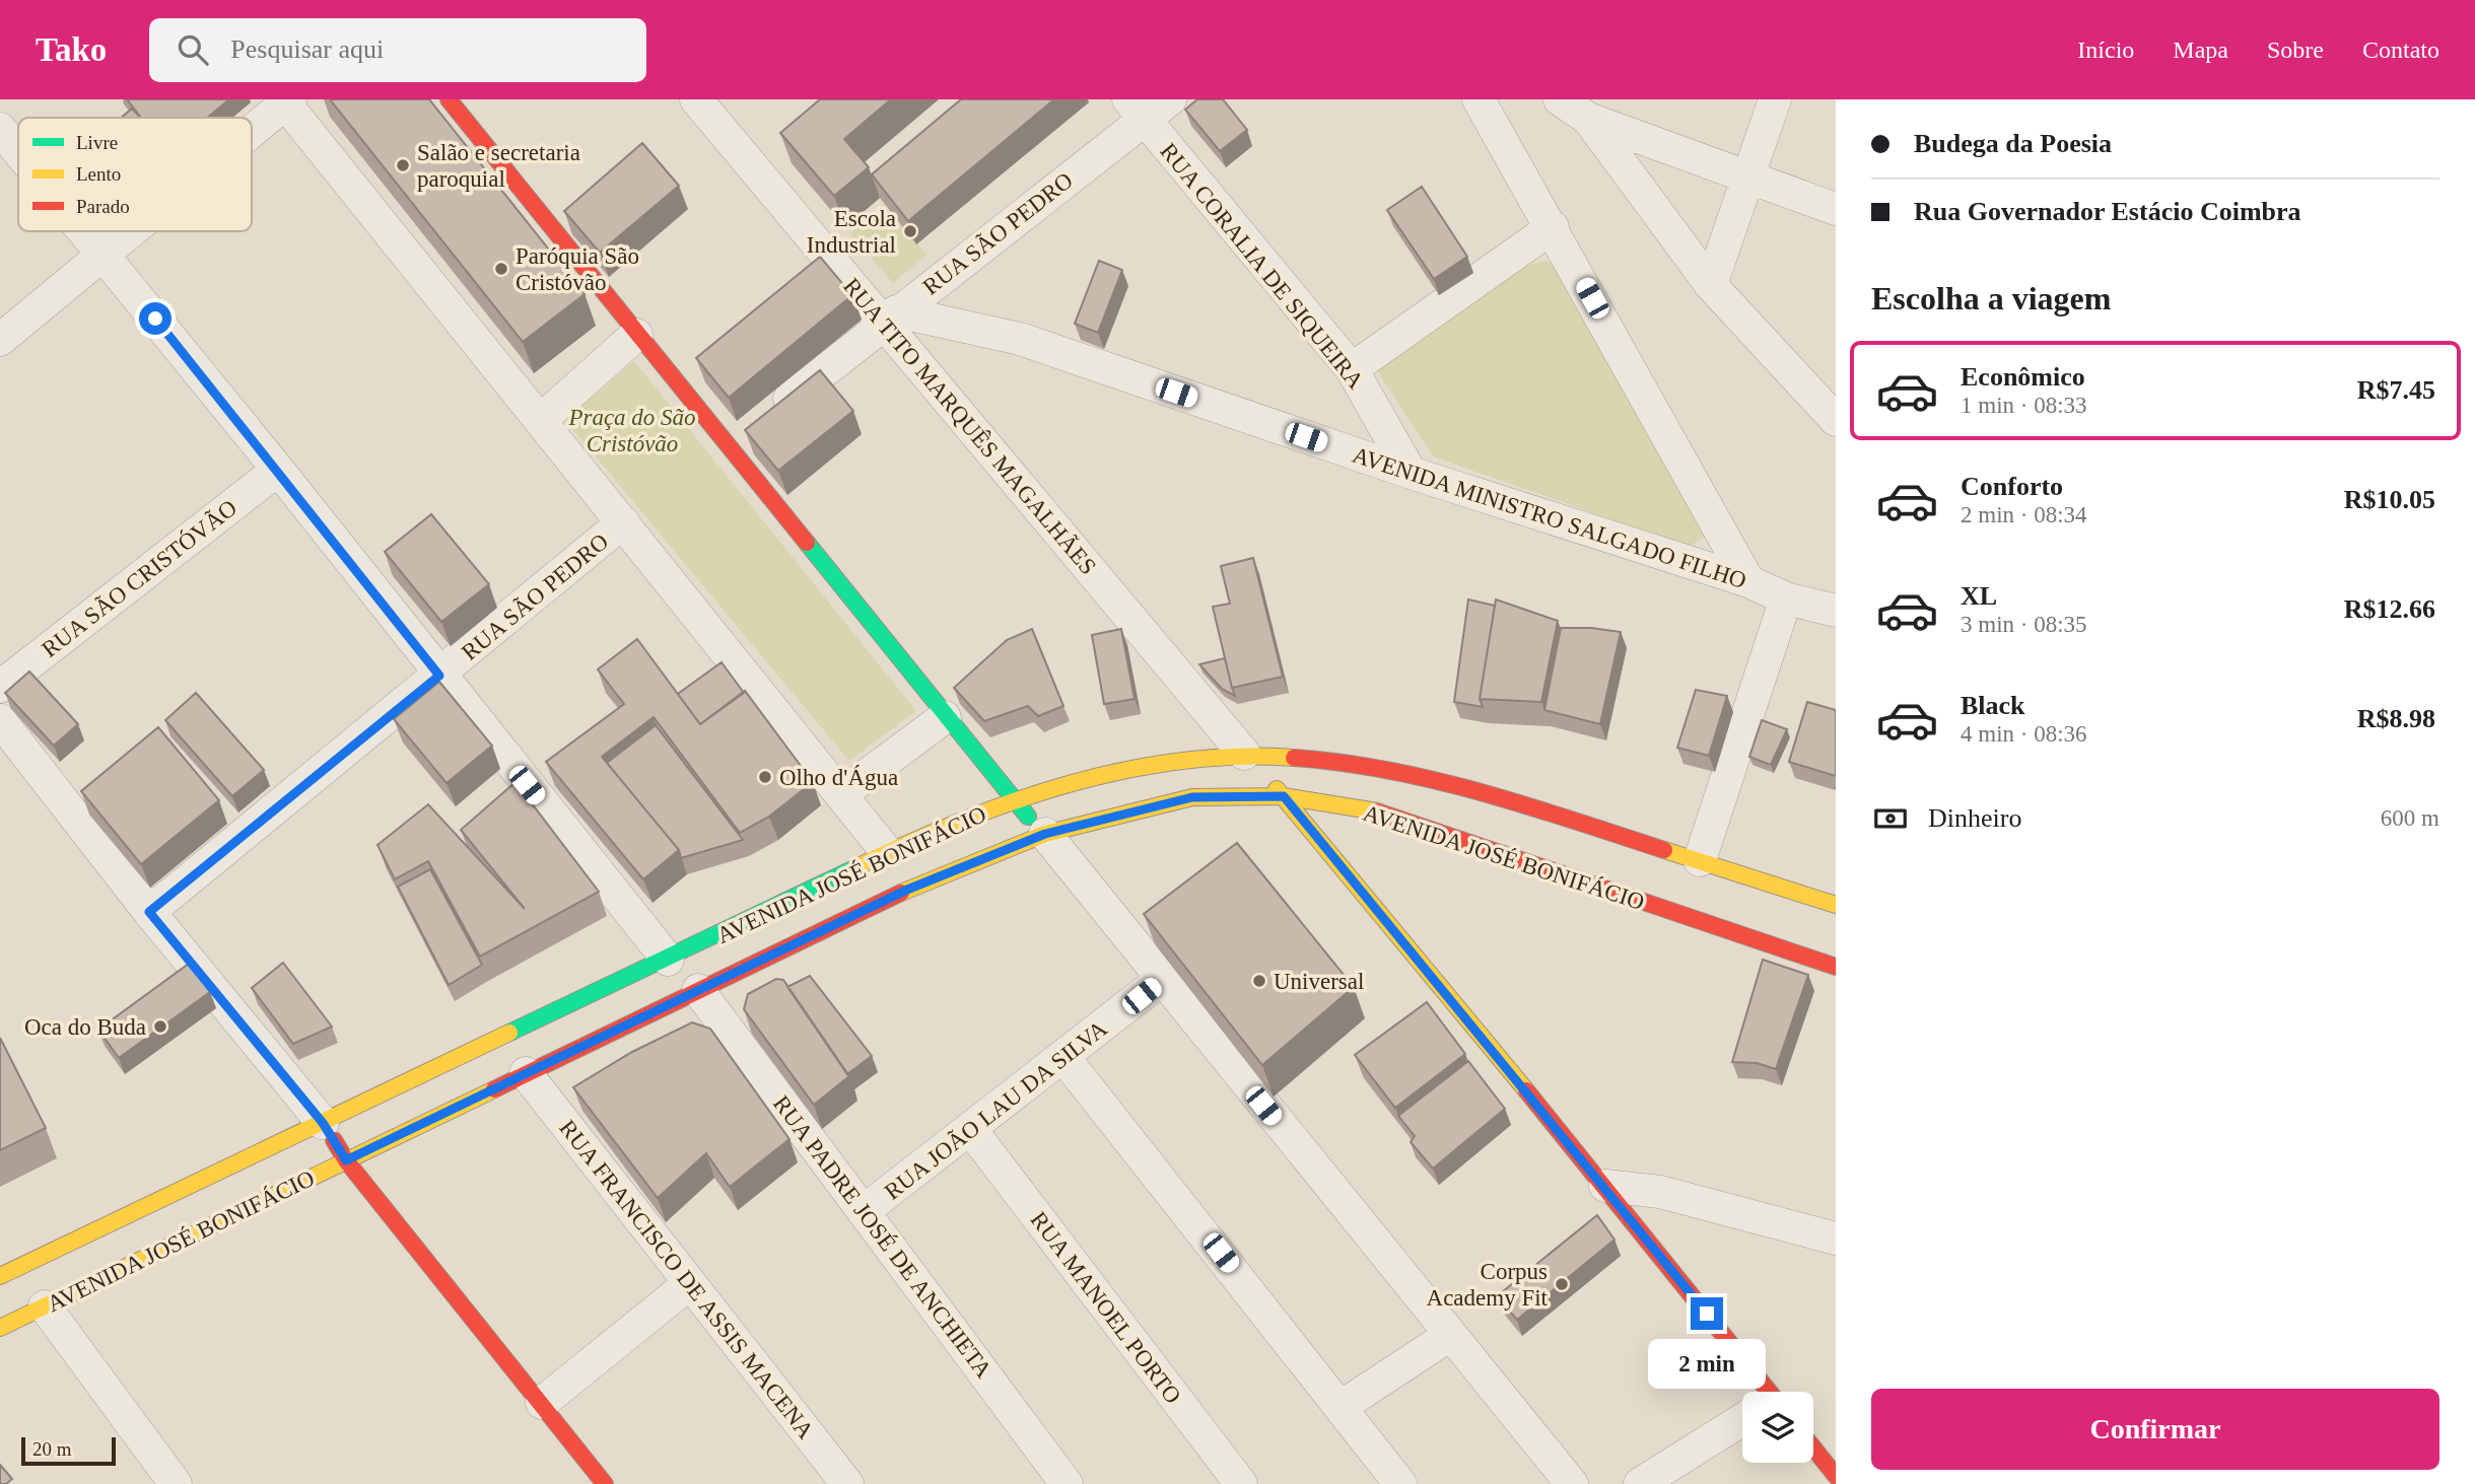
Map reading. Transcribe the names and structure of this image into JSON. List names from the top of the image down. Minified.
{"streets":{"main road":["AVENIDA JOSÉ BONIFÁCIO"],"street":["RUA SÃO PEDRO","RUA CORALIA DE SIQUEIRA","RUA TITO MARQUÊS MAGALHÃES","AVENIDA MINISTRO SALGADO FILHO","RUA SÃO CRISTÓVÃO","RUA JOÃO LAU DA SILVA","RUA PADRE JOSÉ DE ANCHIETA","RUA FRANCISCO DE ASSIS MACENA","RUA MANOEL PORTO"]},"crossings":[["RUA SÃO PEDRO","RUA CORALIA DE SIQUEIRA"],["RUA SÃO PEDRO","RUA TITO MARQUÊS MAGALHÃES"],["RUA SÃO PEDRO","AVENIDA MINISTRO SALGADO FILHO"],["RUA CORALIA DE SIQUEIRA","AVENIDA MINISTRO SALGADO FILHO"],["RUA TITO MARQUÊS MAGALHÃES","AVENIDA MINISTRO SALGADO FILHO"],["RUA TITO MARQUÊS MAGALHÃES","AVENIDA JOSÉ BONIFÁCIO"],["AVENIDA JOSÉ BONIFÁCIO","RUA PADRE JOSÉ DE ANCHIETA"],["AVENIDA JOSÉ BONIFÁCIO","RUA FRANCISCO DE ASSIS MACENA"],["RUA JOÃO LAU DA SILVA","RUA PADRE JOSÉ DE ANCHIETA"],["RUA JOÃO LAU DA SILVA","RUA MANOEL PORTO"]],"parks":["Praça do São Cristóvão"],"places":["Salão e secretaria paroquial","Escola Industrial","Paróquia São Cristóvão","Olho d'Água","Universal","Oca do Buda","Corpus Academy Fit"],"legend":["Livre","Lento","Parado"],"scale_bar":"20 m","page":{"header":"Tako","search":"Pesquisar aqui","nav":["Início","Mapa","Sobre","Contato"],"banner":["Budega da Poesia","Rua Governador Estácio Coimbra"],"heading":"Escolha a viagem","list":[{"name":"Econômico","note":"1 min · 08:33","value":"R$7.45"},{"name":"Conforto","note":"2 min · 08:34","value":"R$10.05"},{"name":"XL","note":"3 min · 08:35","value":"R$12.66"},{"name":"Black","note":"4 min · 08:36","value":"R$8.98"}],"pay":["Dinheiro","600 m"],"bubble":"2 min","buttons":"Confirmar","scale":"20 m"}}
